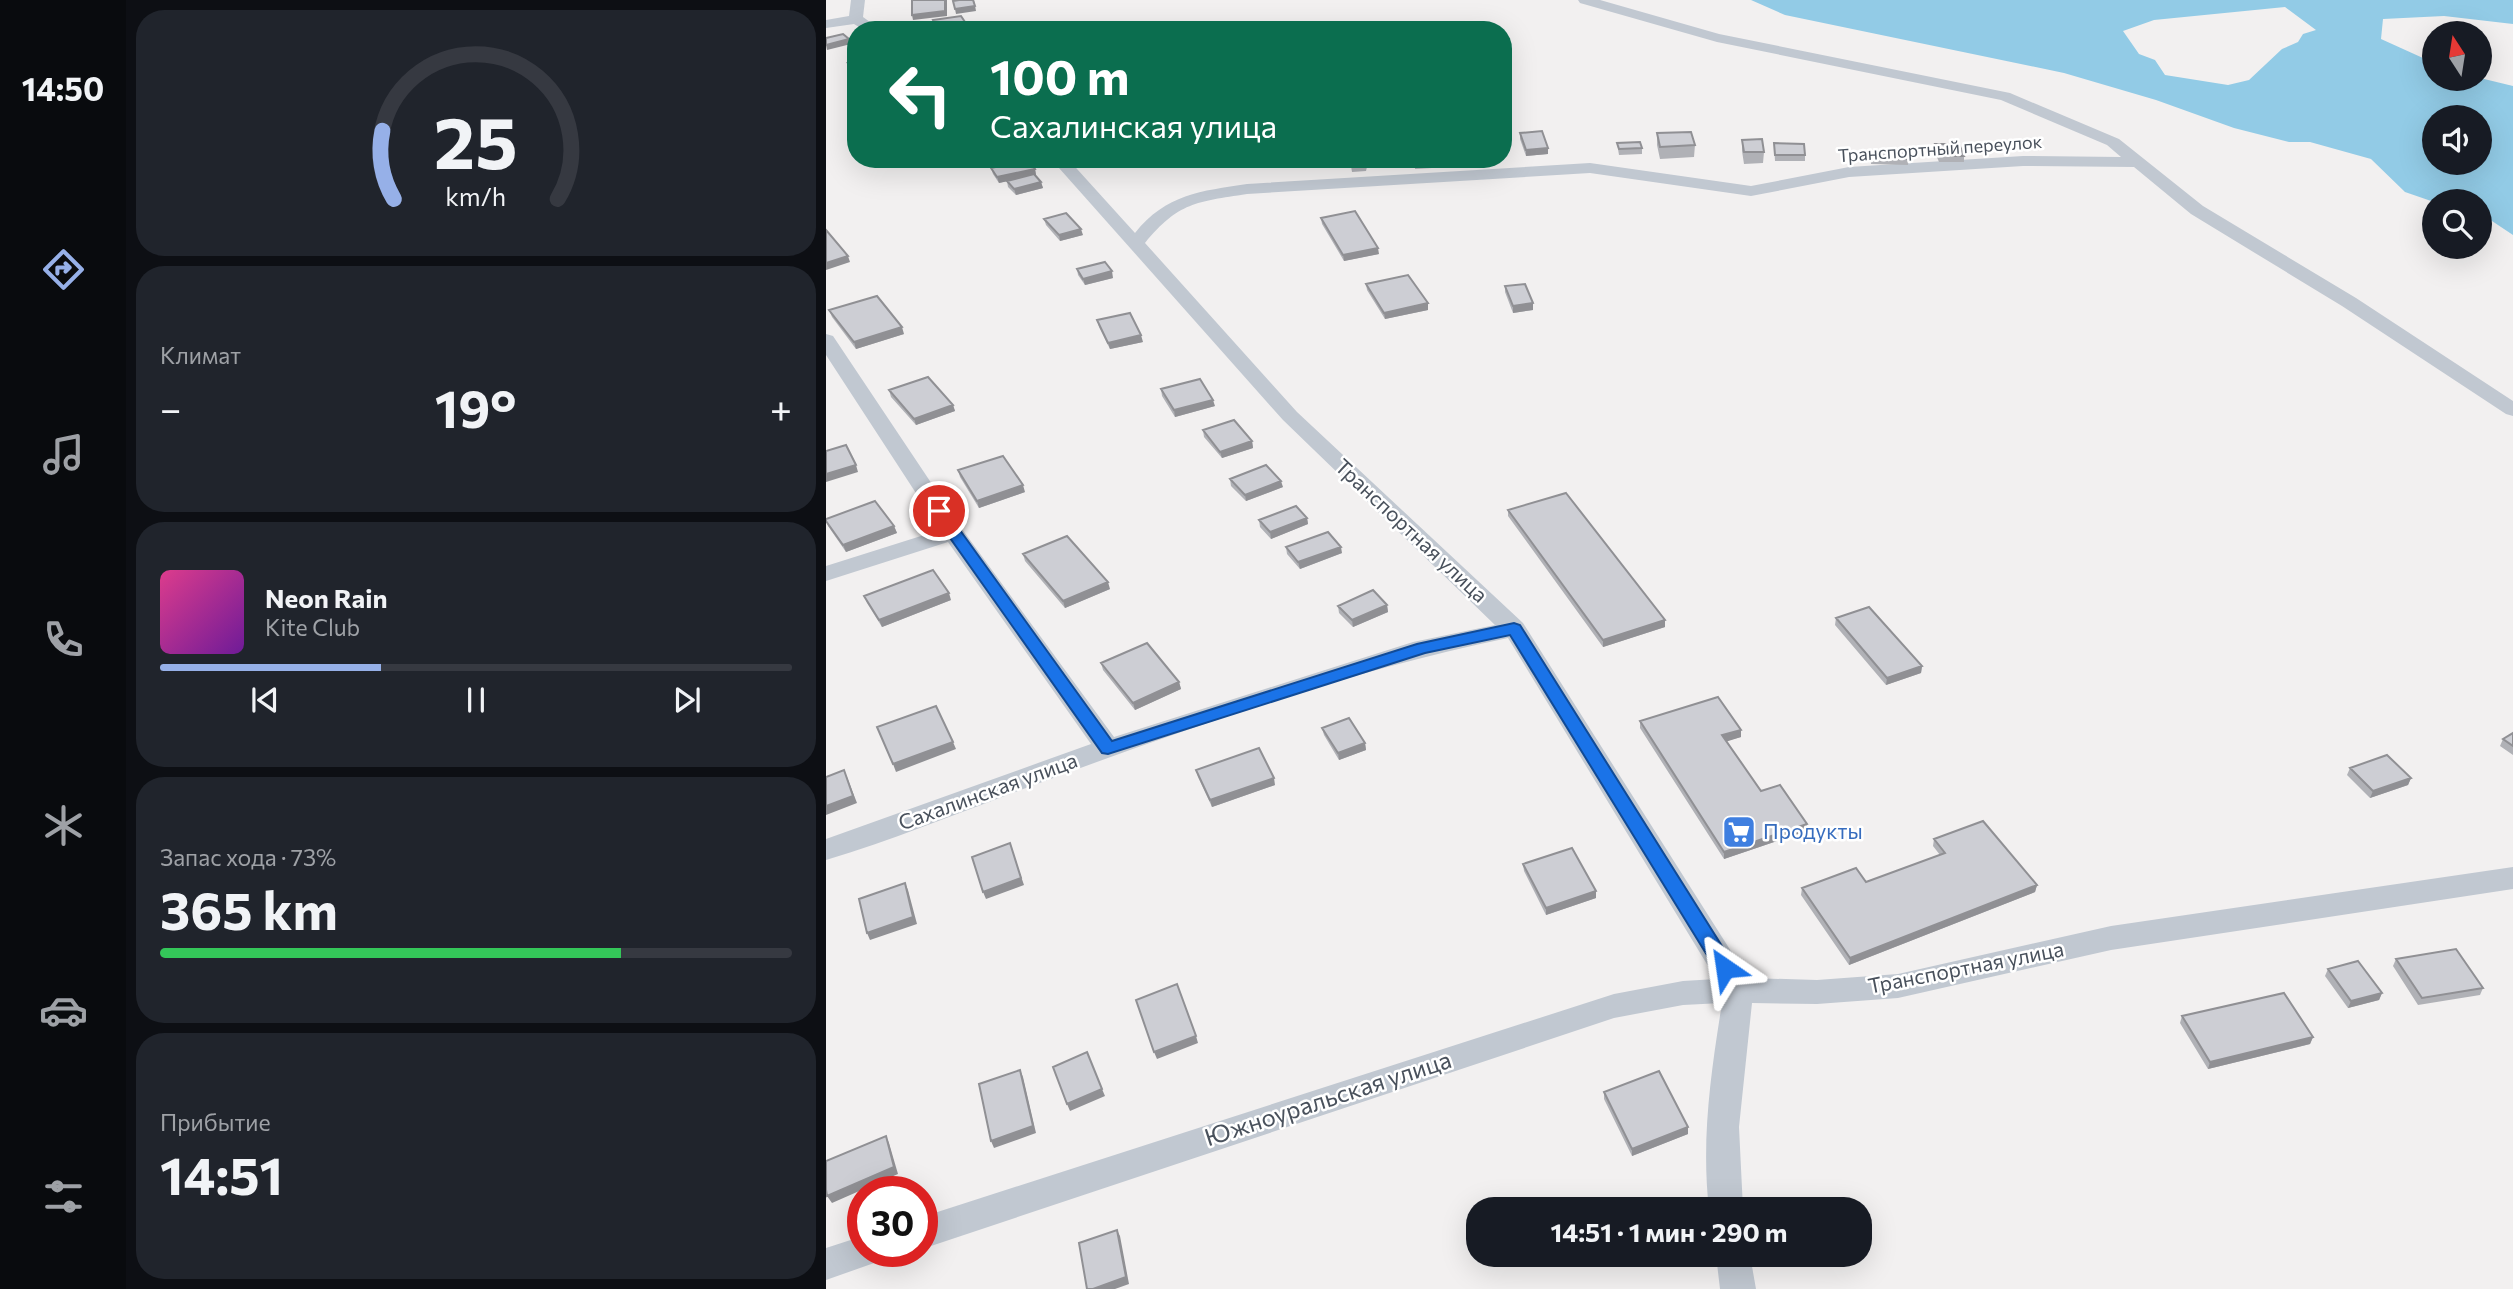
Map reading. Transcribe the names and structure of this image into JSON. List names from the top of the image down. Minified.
{"streets":{"street":["Транспортный переулок","Транспортная улица","Сахалинская улица","Южноуральская улица"]},"crossings":[["Транспортный переулок","Транспортная улица"],["Транспортная улица","Сахалинская улица"],["Транспортная улица","Южноуральская улица"]],"places":{"supermarket":["Продукты"]},"north":"top","page":{"tabs":"14:50","turn":["100 m","Сахалинская улица"],"tile":["Климат",["Запас хода · 73%","365 km"],["Прибытие","14:51"]],"heat":["−","19°","+"],"song":["Neon Rain","Kite Club"],"limit":"30","trip":"14:51 · 1 мин · 290 m","gauge":["25","km/h"]}}
